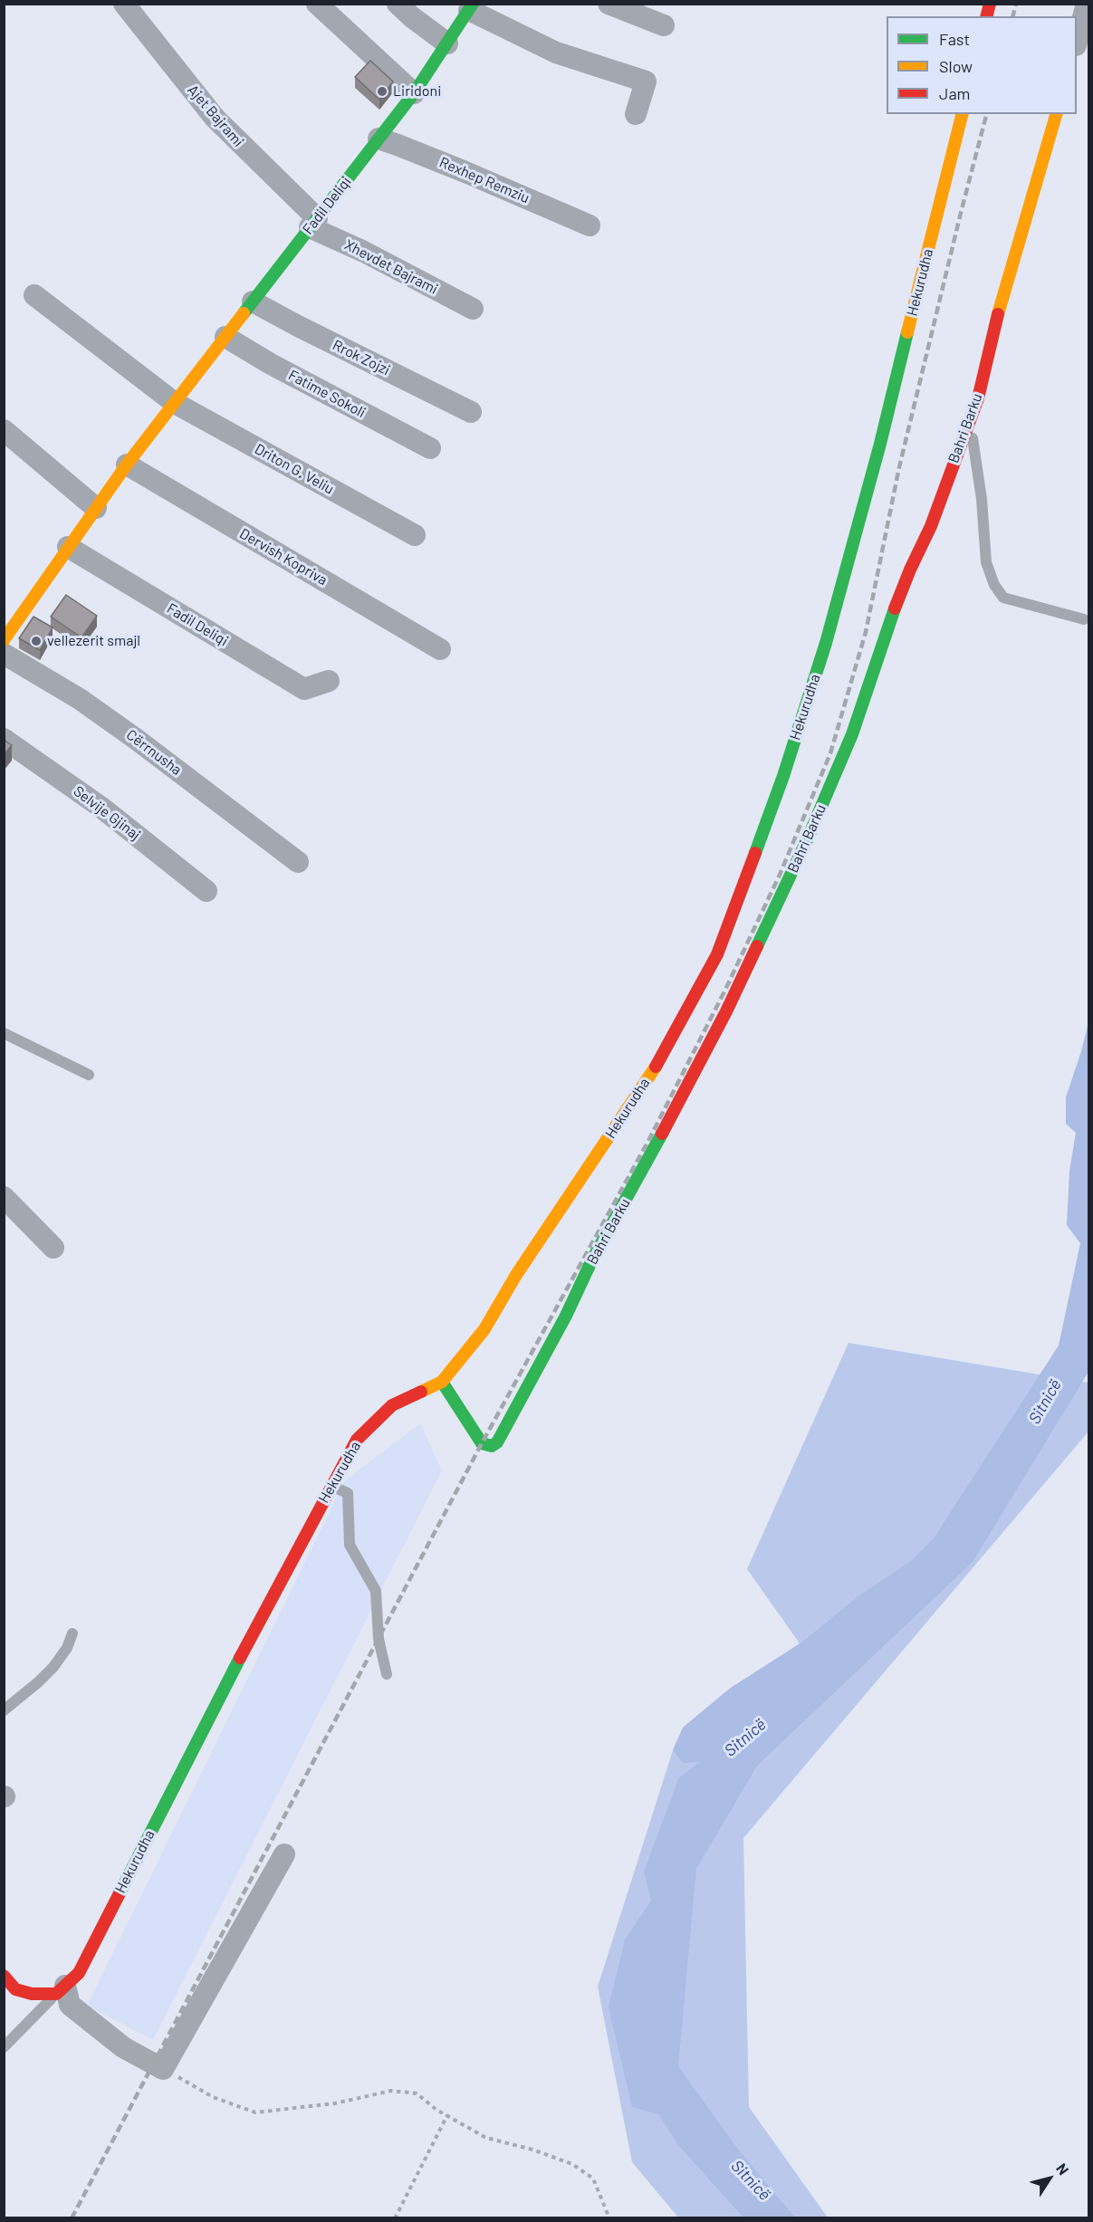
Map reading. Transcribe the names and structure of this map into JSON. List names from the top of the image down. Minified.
{"streets":{"street":["Ajet Bajrami","Rexhep Remziu","Fadil Deliqi","Xhevdet Bajrami","Hekurudha","Rrok Zojzi","Fatime Sokoli","Bahri Barku","Driton G. Veliu","Dervish Kopriva","Cërrnusha","Selvije Gjinaj"]},"crossings":[["Ajet Bajrami","Fadil Deliqi"],["Ajet Bajrami","Xhevdet Bajrami"],["Rexhep Remziu","Fadil Deliqi"],["Fadil Deliqi","Xhevdet Bajrami"],["Fadil Deliqi","Rrok Zojzi"],["Fadil Deliqi","Fatime Sokoli"],["Fadil Deliqi","Driton G. Veliu"],["Fadil Deliqi","Dervish Kopriva"],["Hekurudha","Bahri Barku"]],"water":["Sitnicë"],"places":["Liridoni","vellezerit smajl"],"legend":["Fast","Slow","Jam"],"north":"top right"}
